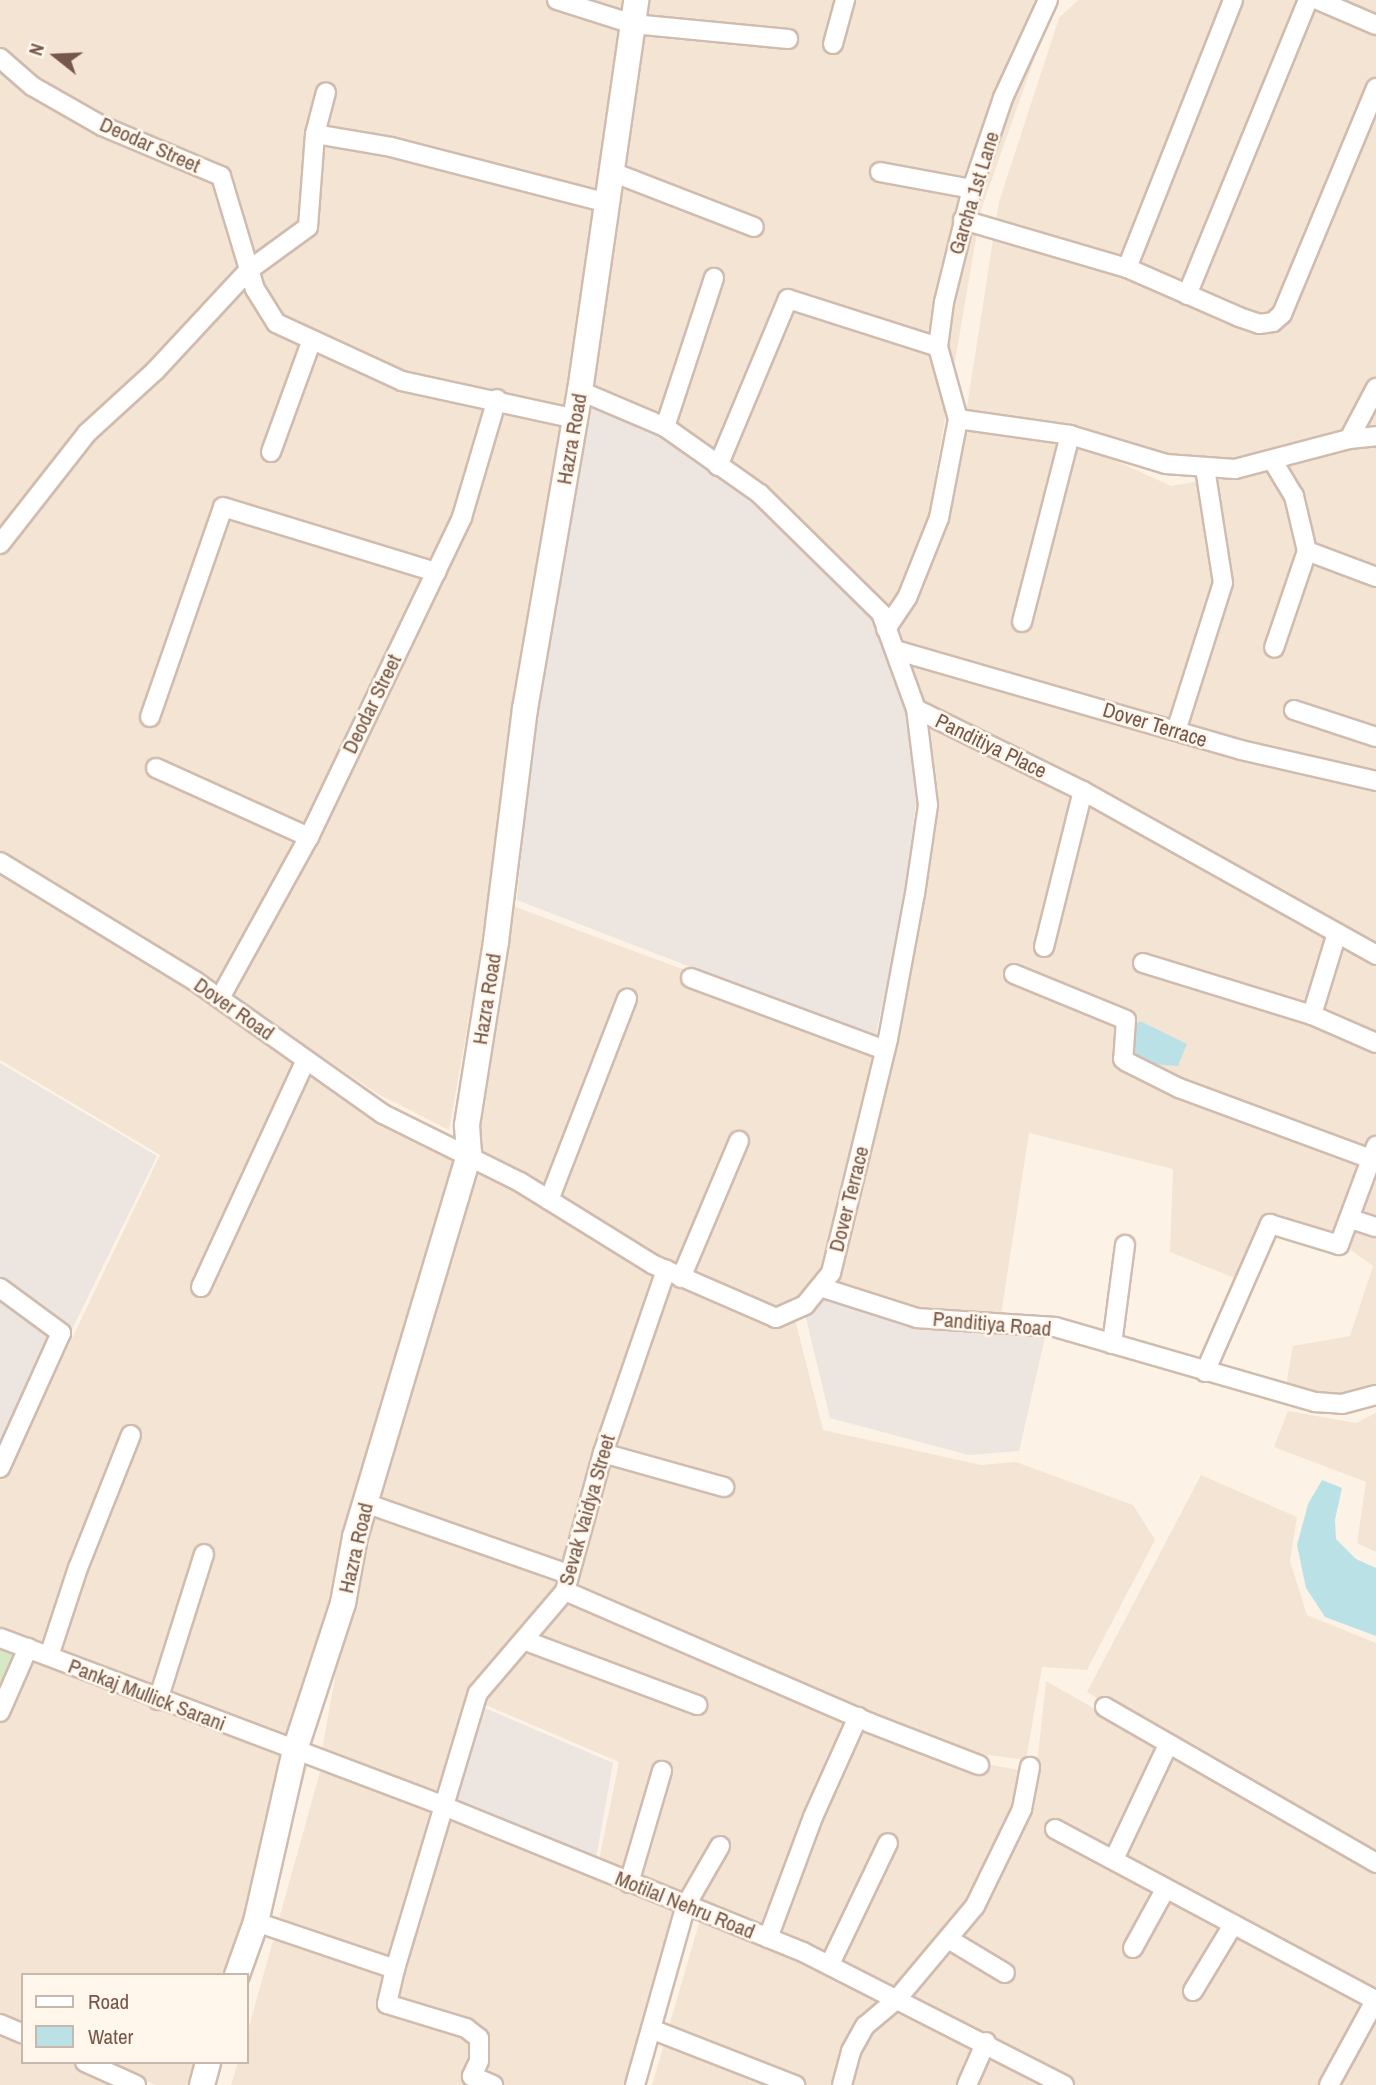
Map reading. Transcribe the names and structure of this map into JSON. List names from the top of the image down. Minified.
{"streets":{"main road":["Hazra Road"],"street":["Deodar Street","Garcha 1st Lane","Dover Terrace","Panditiya Place","Dover Road","Panditiya Road","Sevak Vaidya Street","Pankaj Mullick Sarani","Motilal Nehru Road"]},"crossings":[["Deodar Street","Hazra Road"],["Deodar Street","Dover Road"],["Hazra Road","Dover Terrace"],["Hazra Road","Panditiya Place"],["Hazra Road","Dover Road"],["Hazra Road","Pankaj Mullick Sarani"],["Hazra Road","Motilal Nehru Road"],["Dover Terrace","Panditiya Place"],["Dover Terrace","Dover Road"],["Dover Terrace","Panditiya Road"],["Dover Terrace","Sevak Vaidya Street"],["Sevak Vaidya Street","Motilal Nehru Road"],["Pankaj Mullick Sarani","Motilal Nehru Road"]],"legend":["Road","Water"],"north":"left"}
